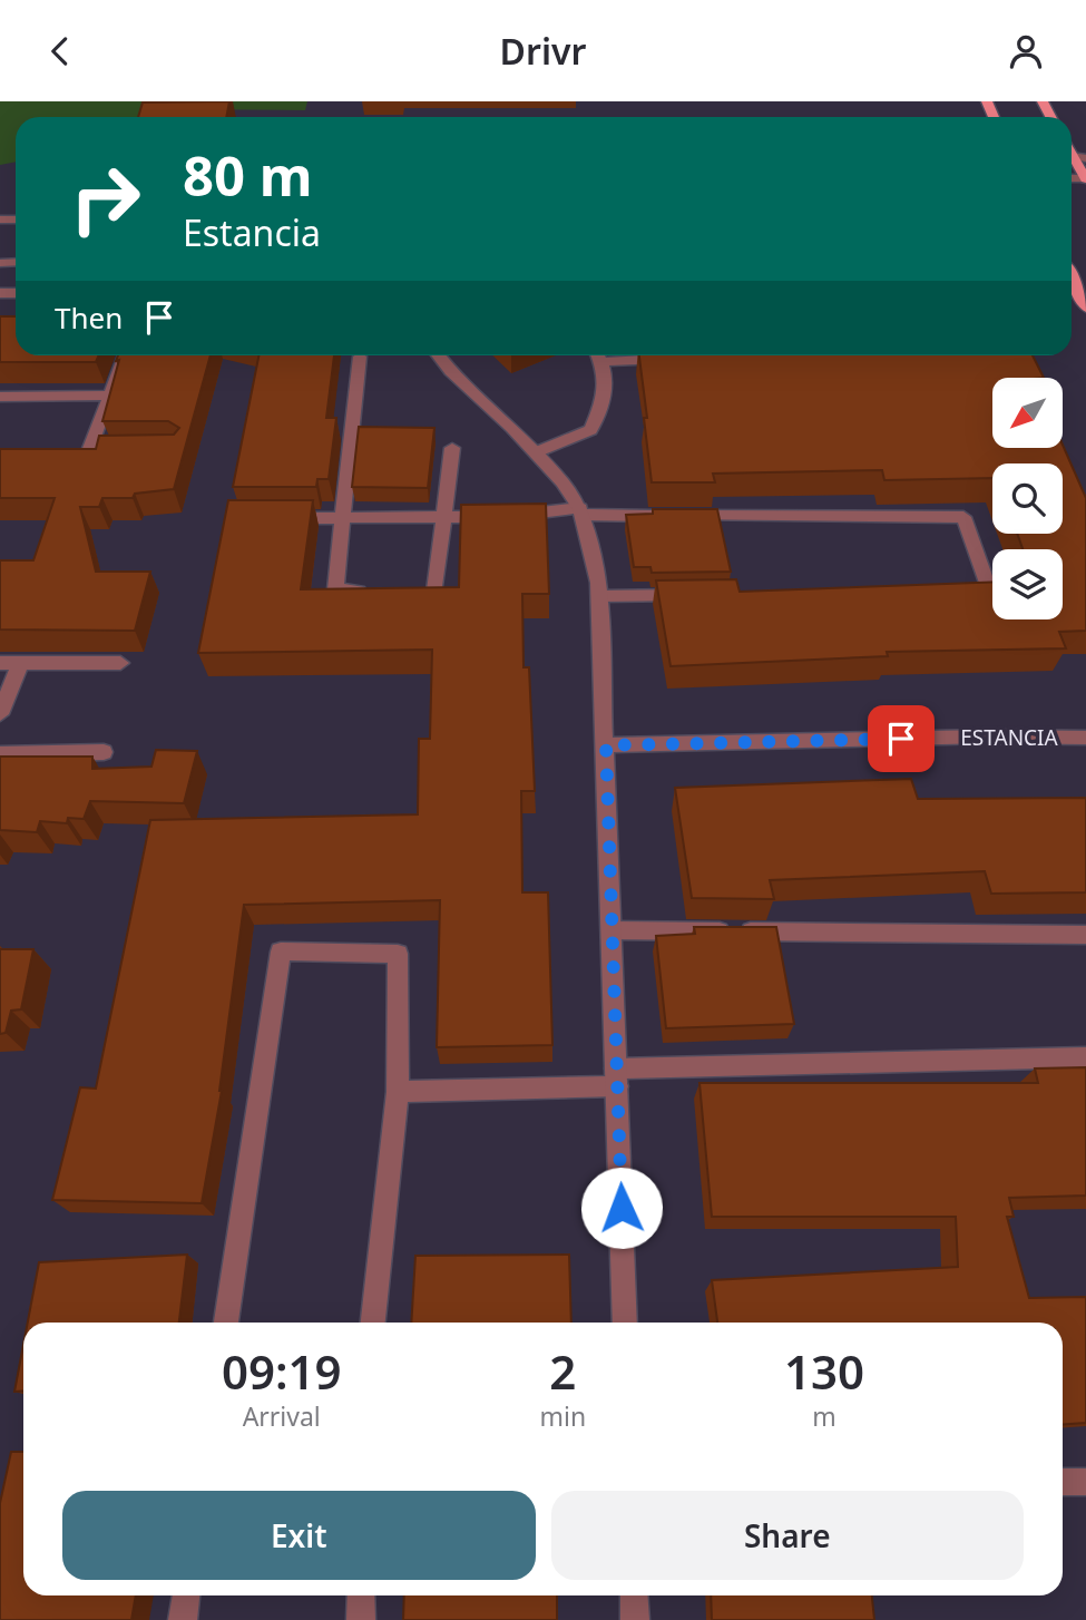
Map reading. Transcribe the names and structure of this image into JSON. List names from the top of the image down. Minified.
{"streets":{"street":["ESTANCIA"]},"north":"bottom left","page":{"header":"Drivr","turn":["80 m","Estancia"],"then":"Then","eta":["09:19","Arrival","2","min","130","m"],"buttons":["Exit","Share"]}}
